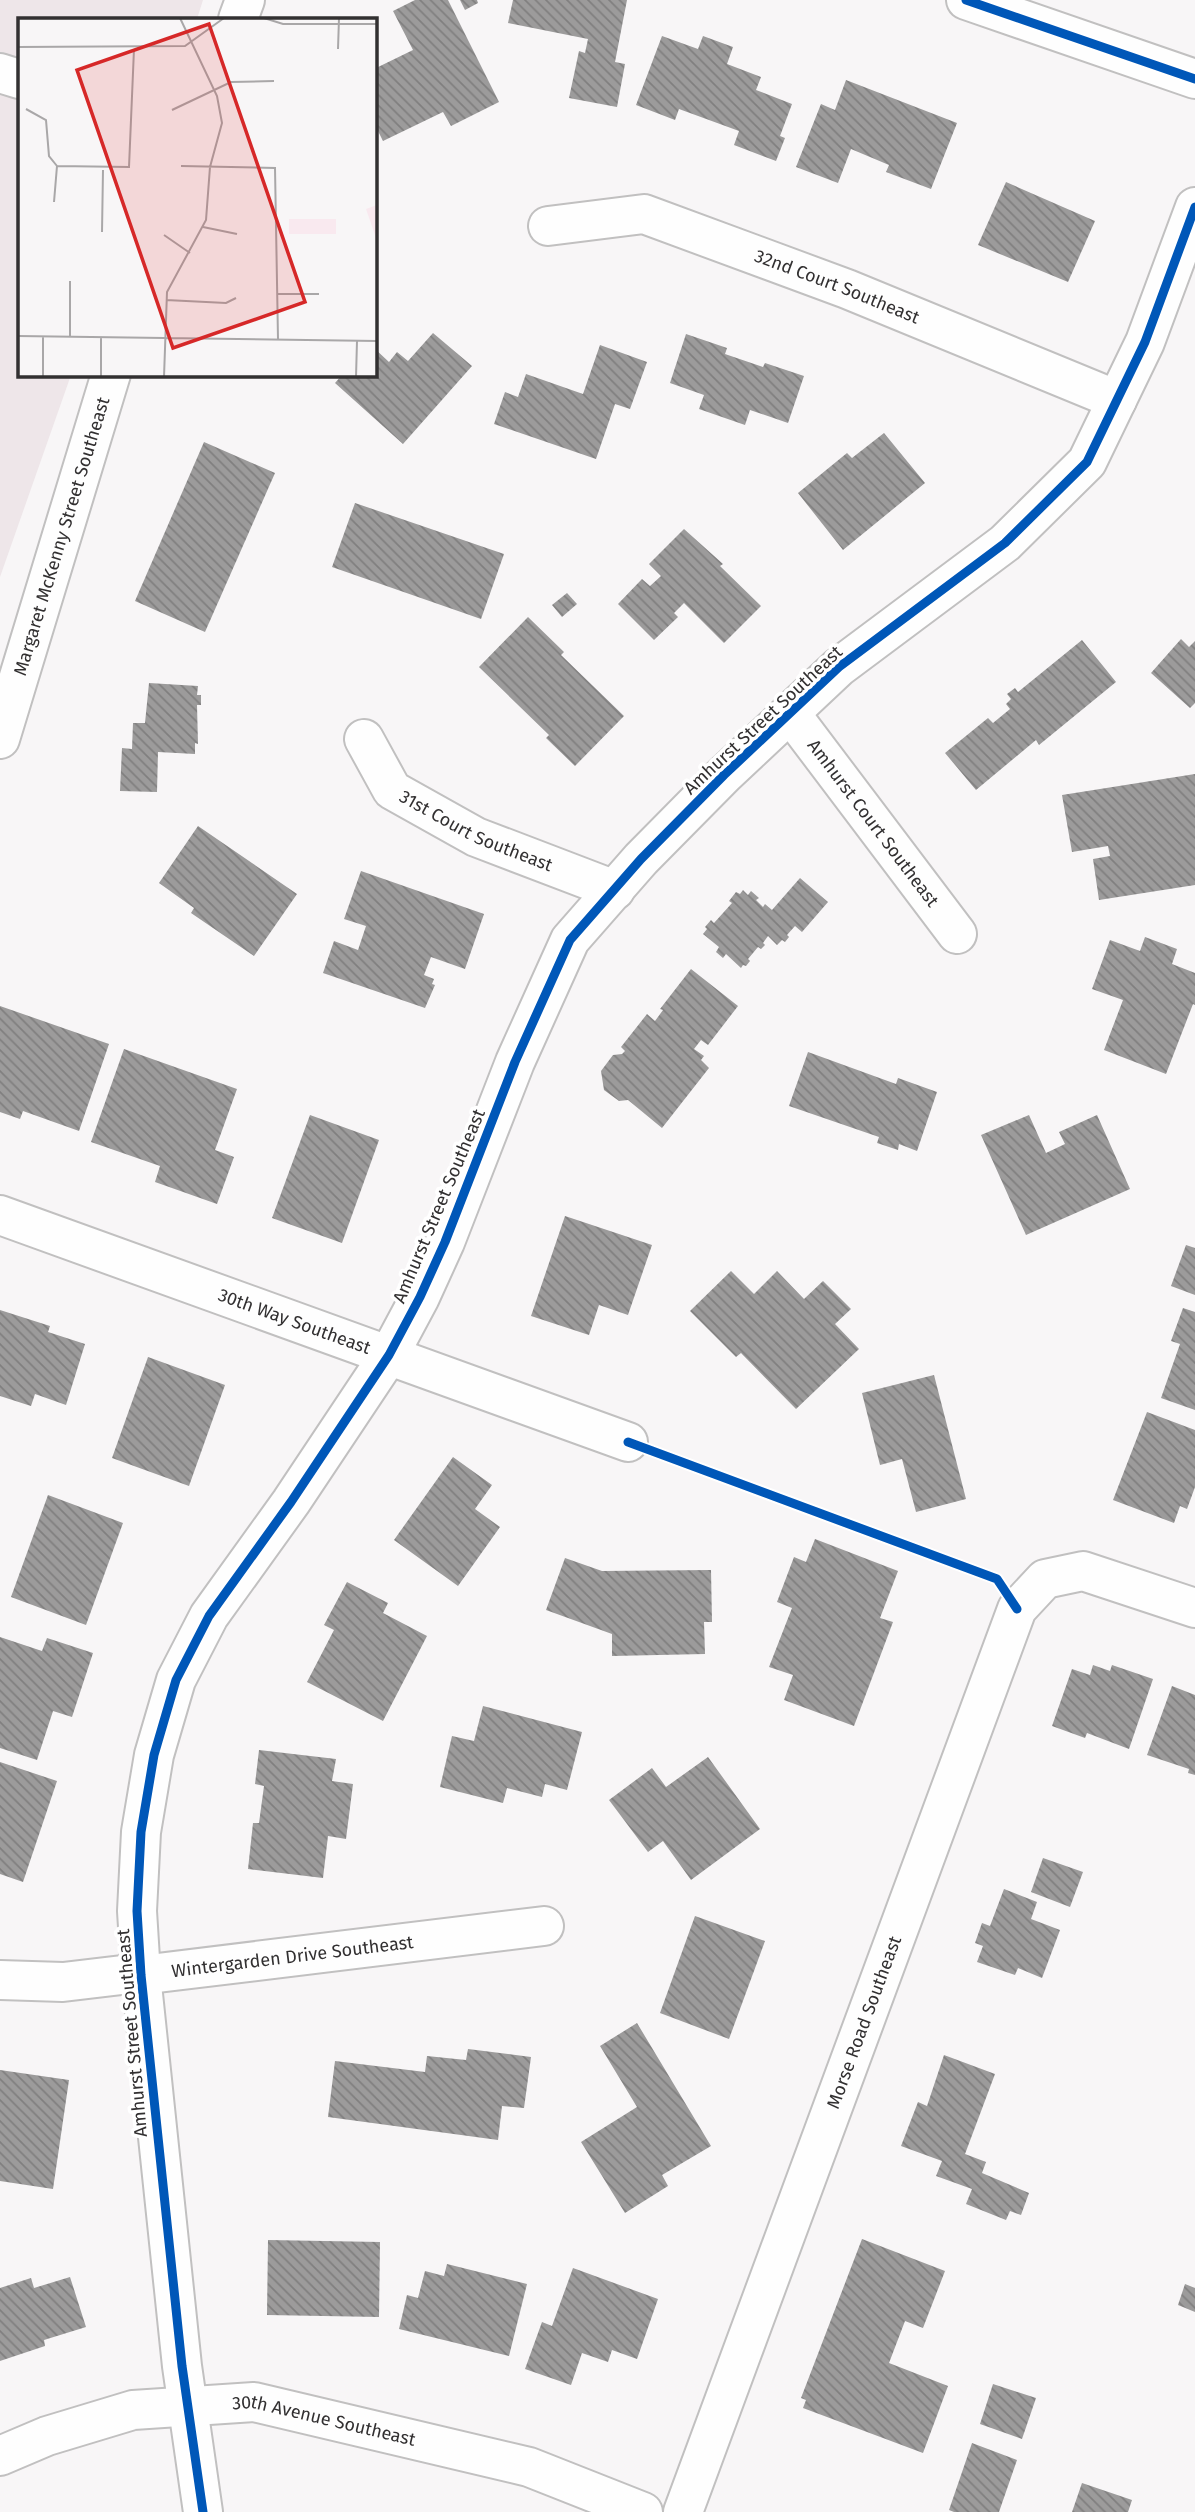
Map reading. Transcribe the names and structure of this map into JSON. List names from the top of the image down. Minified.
{"streets":{"street":["32nd Court Southeast","Margaret McKenny Street Southeast","Amhurst Street Southeast","Amhurst Court Southeast","31st Court Southeast","30th Way Southeast","Wintergarden Drive Southeast","Morse Road Southeast","30th Avenue Southeast"]},"crossings":[["32nd Court Southeast","Amhurst Street Southeast"],["Amhurst Street Southeast","Amhurst Court Southeast"],["Amhurst Street Southeast","31st Court Southeast"],["Amhurst Street Southeast","30th Way Southeast"],["Amhurst Street Southeast","Wintergarden Drive Southeast"],["Amhurst Street Southeast","30th Avenue Southeast"]]}
